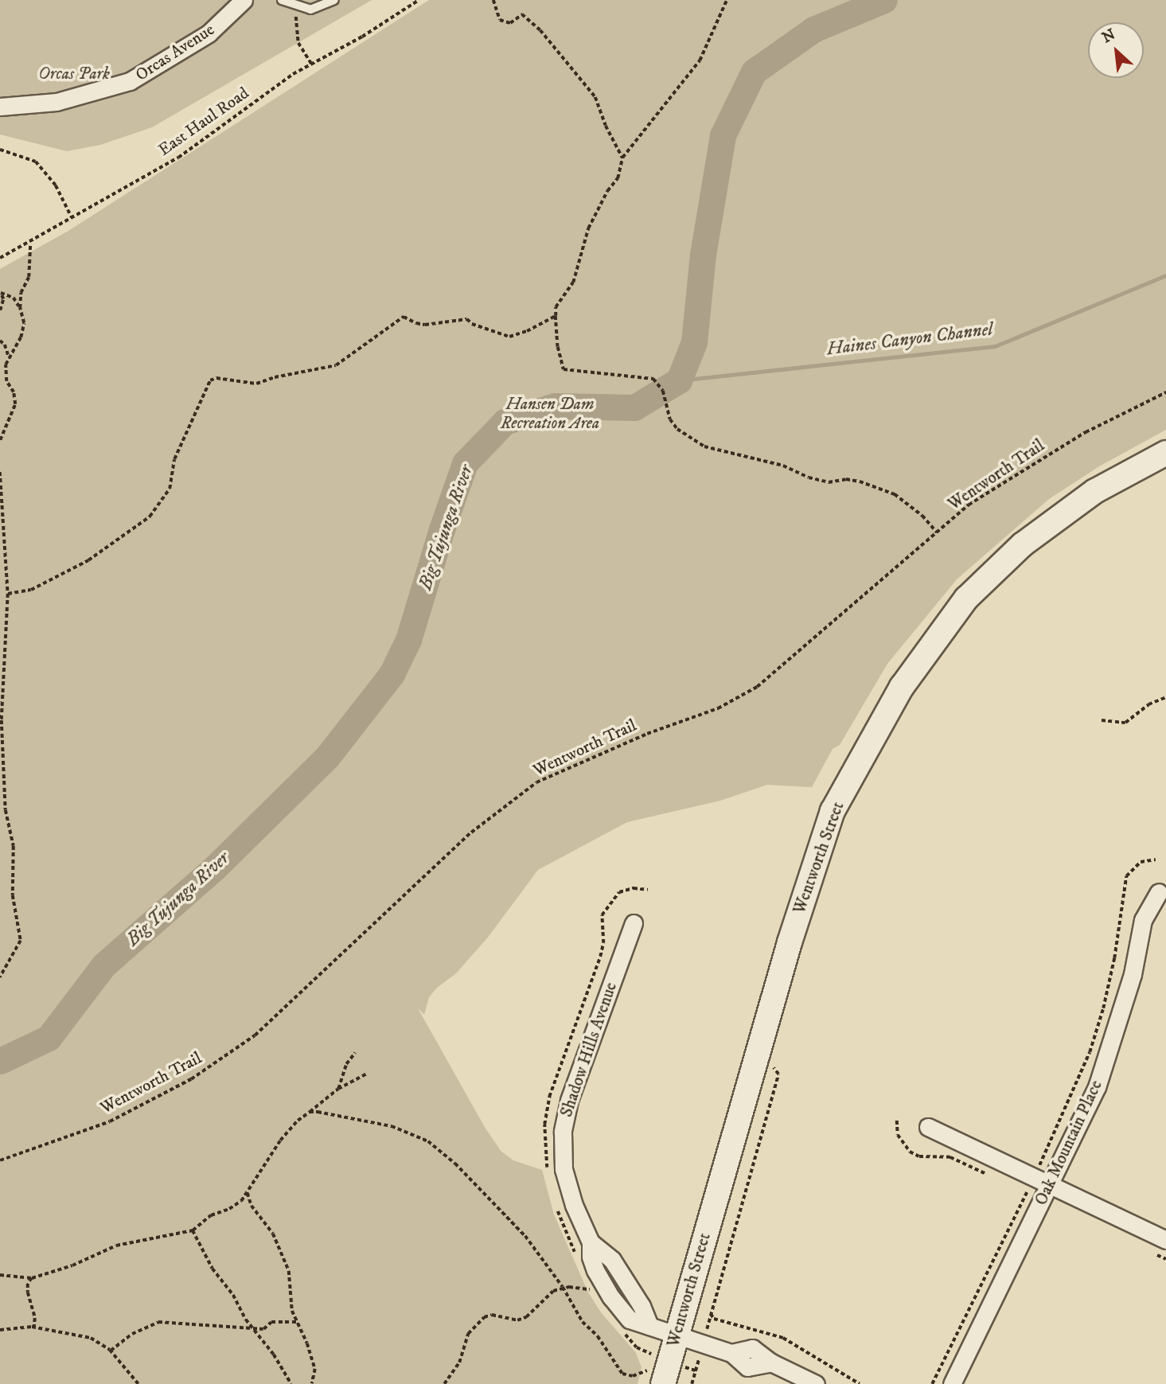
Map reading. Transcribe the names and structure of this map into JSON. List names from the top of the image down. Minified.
{"streets":{"main road":["Wentworth Street"],"street":["Orcas Avenue","Shadow Hills Avenue","Oak Mountain Place"],"path":["East Haul Road","Wentworth Trail"]},"crossings":[["Wentworth Street","Shadow Hills Avenue"]],"water":["Haines Canyon Channel","Big Tujunga River"],"parks":["Orcas Park","Hansen Dam Recreation Area"],"north":"top left"}
